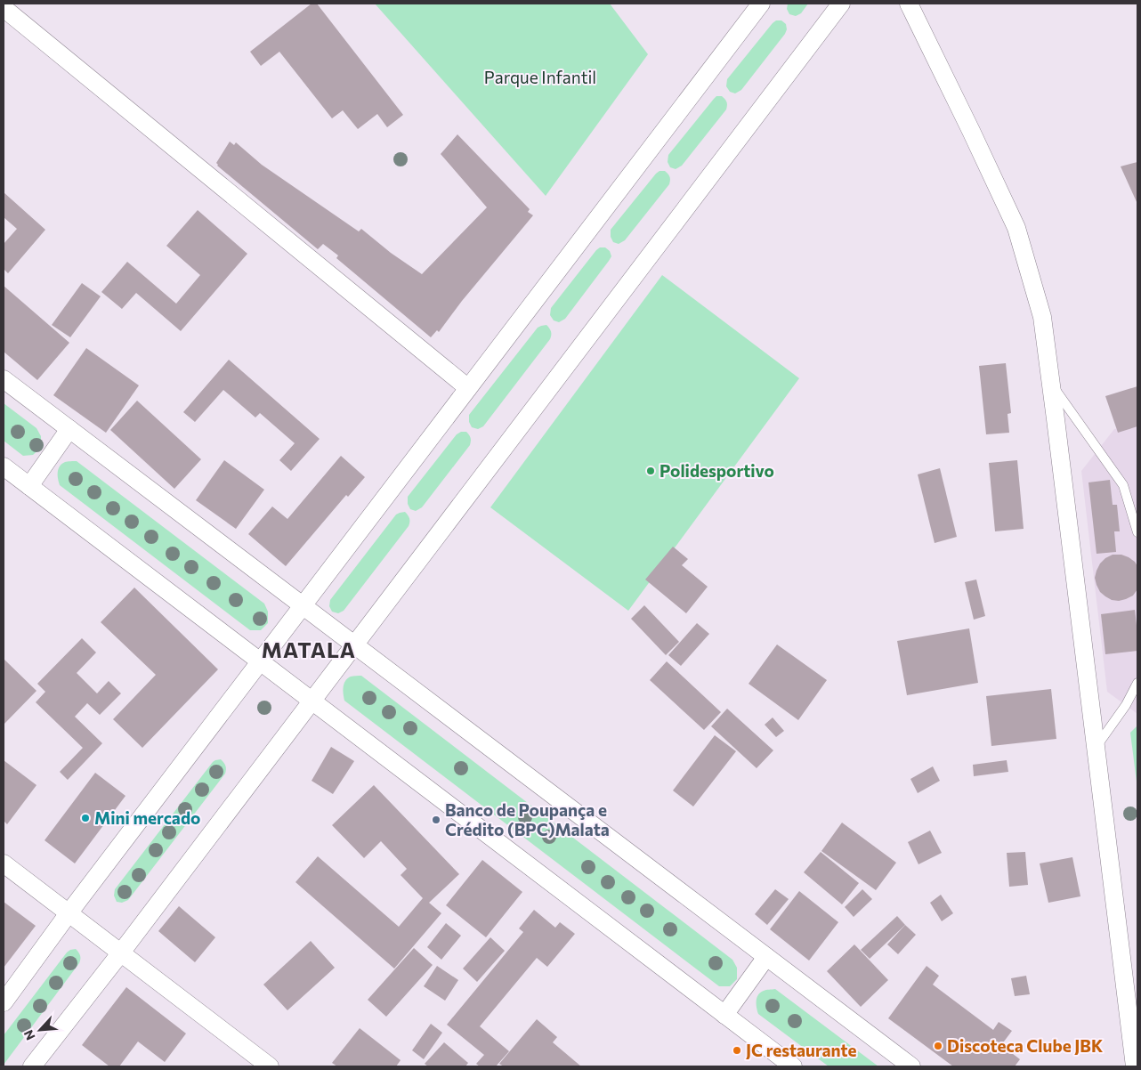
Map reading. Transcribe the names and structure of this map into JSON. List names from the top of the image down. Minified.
{"districts":["MATALA"],"parks":["Parque Infantil"],"places":["Polidesportivo","Mini mercado","Banco de Poupança e Crédito (BPC)Malata","Discoteca Clube JBK","JC restaurante"],"north":"bottom left"}
